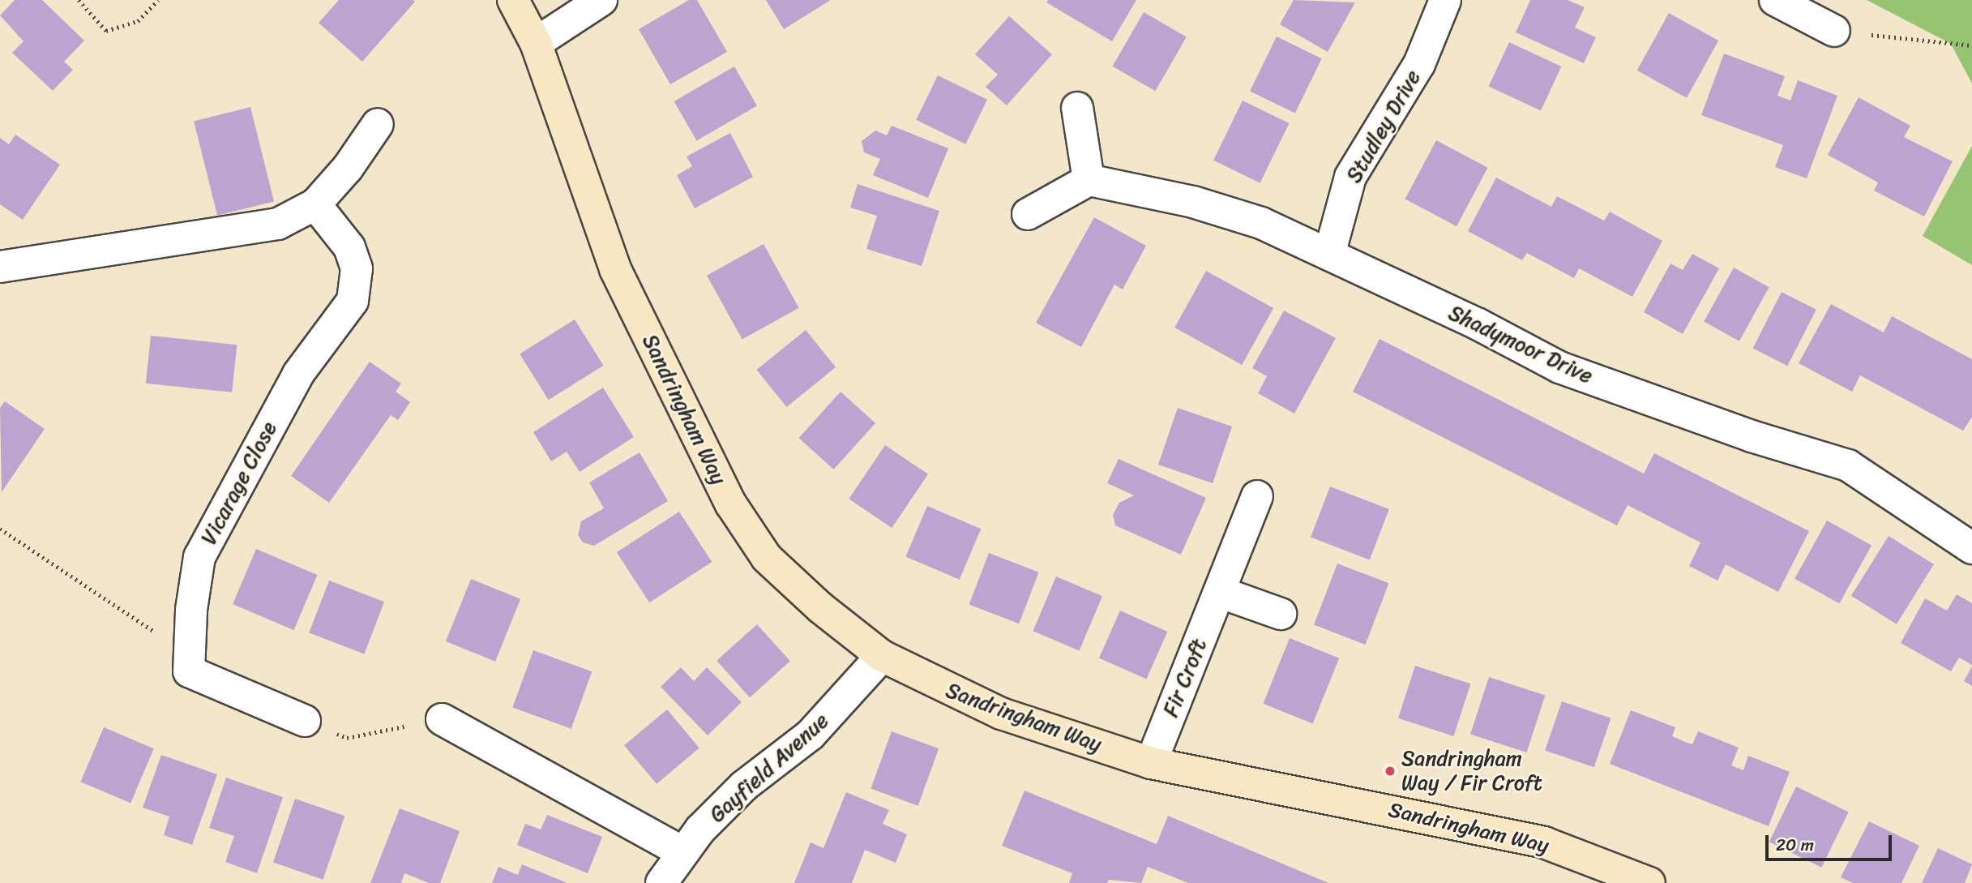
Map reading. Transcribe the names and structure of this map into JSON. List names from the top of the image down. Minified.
{"streets":{"street":["Studley Drive","Shadymoor Drive","Sandringham Way","Vicarage Close","Fir Croft","Gayfield Avenue"]},"crossings":[["Studley Drive","Shadymoor Drive"],["Sandringham Way","Fir Croft"],["Sandringham Way","Gayfield Avenue"]],"places":["Sandringham Way / Fir Croft"],"scale_bar":"20 m"}
